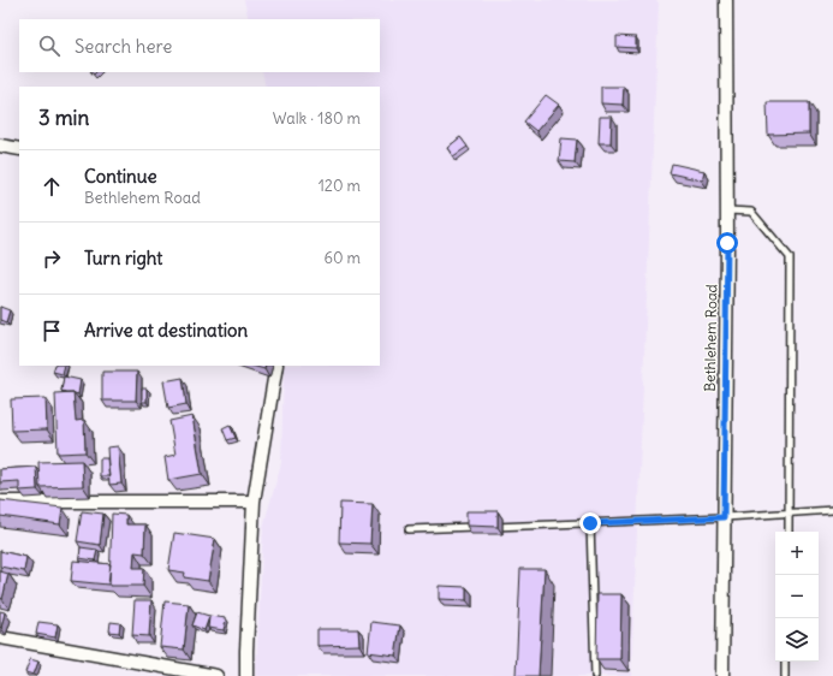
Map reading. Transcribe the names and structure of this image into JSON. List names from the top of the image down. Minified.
{"streets":{"street":["Bethlehem Road"]},"page":{"search":"Search here","heading":["3 min","Walk · 180 m"],"list":[["Continue","Bethlehem Road","120 m"],["Turn right","60 m"],"Arrive at destination"],"map_buttons":["+","−"]}}
